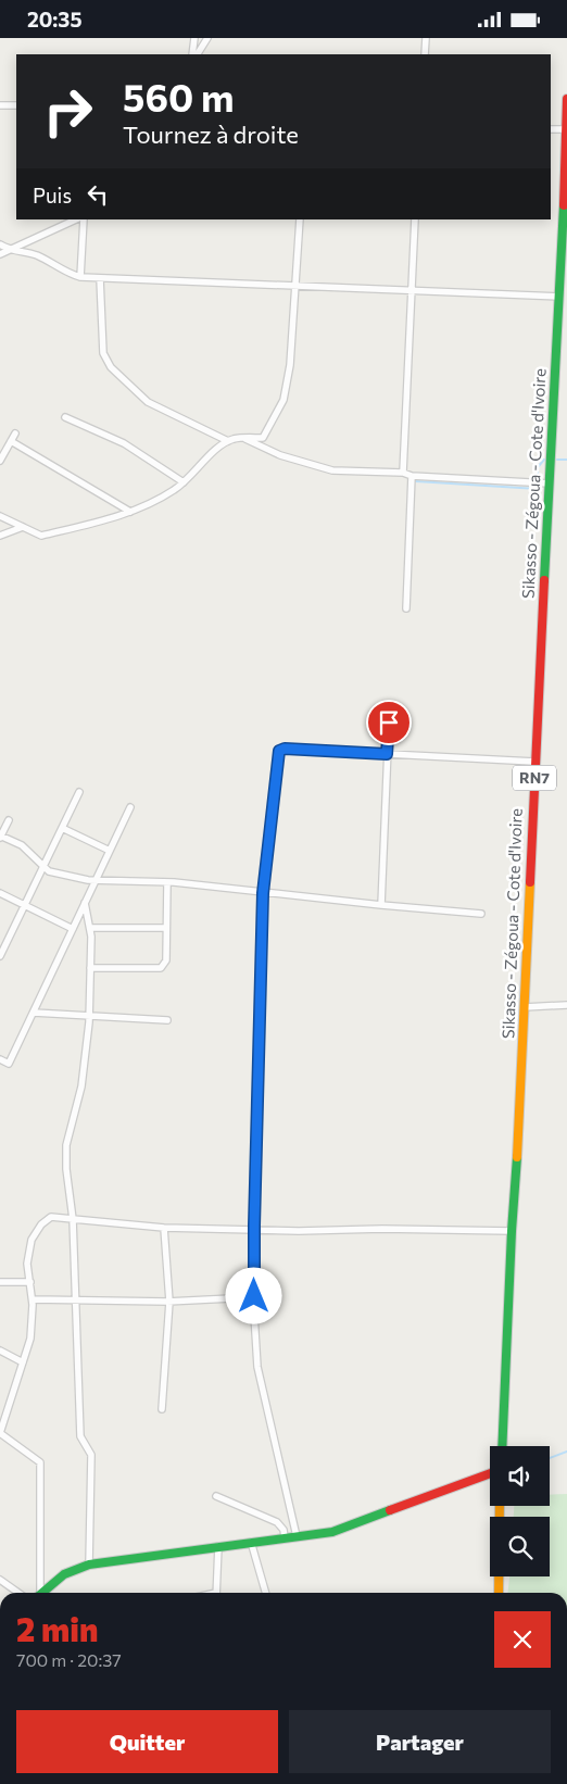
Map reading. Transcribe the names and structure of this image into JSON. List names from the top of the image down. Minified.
{"streets":{"main road":["Sikasso - Zégoua - Cote d'Ivoire","RN7"]},"page":{"status":"20:35","turn":["560 m","Tournez à droite"],"then":"Puis","heading":["2 min","700 m · 20:37"],"buttons":["Quitter","Partager"]}}
